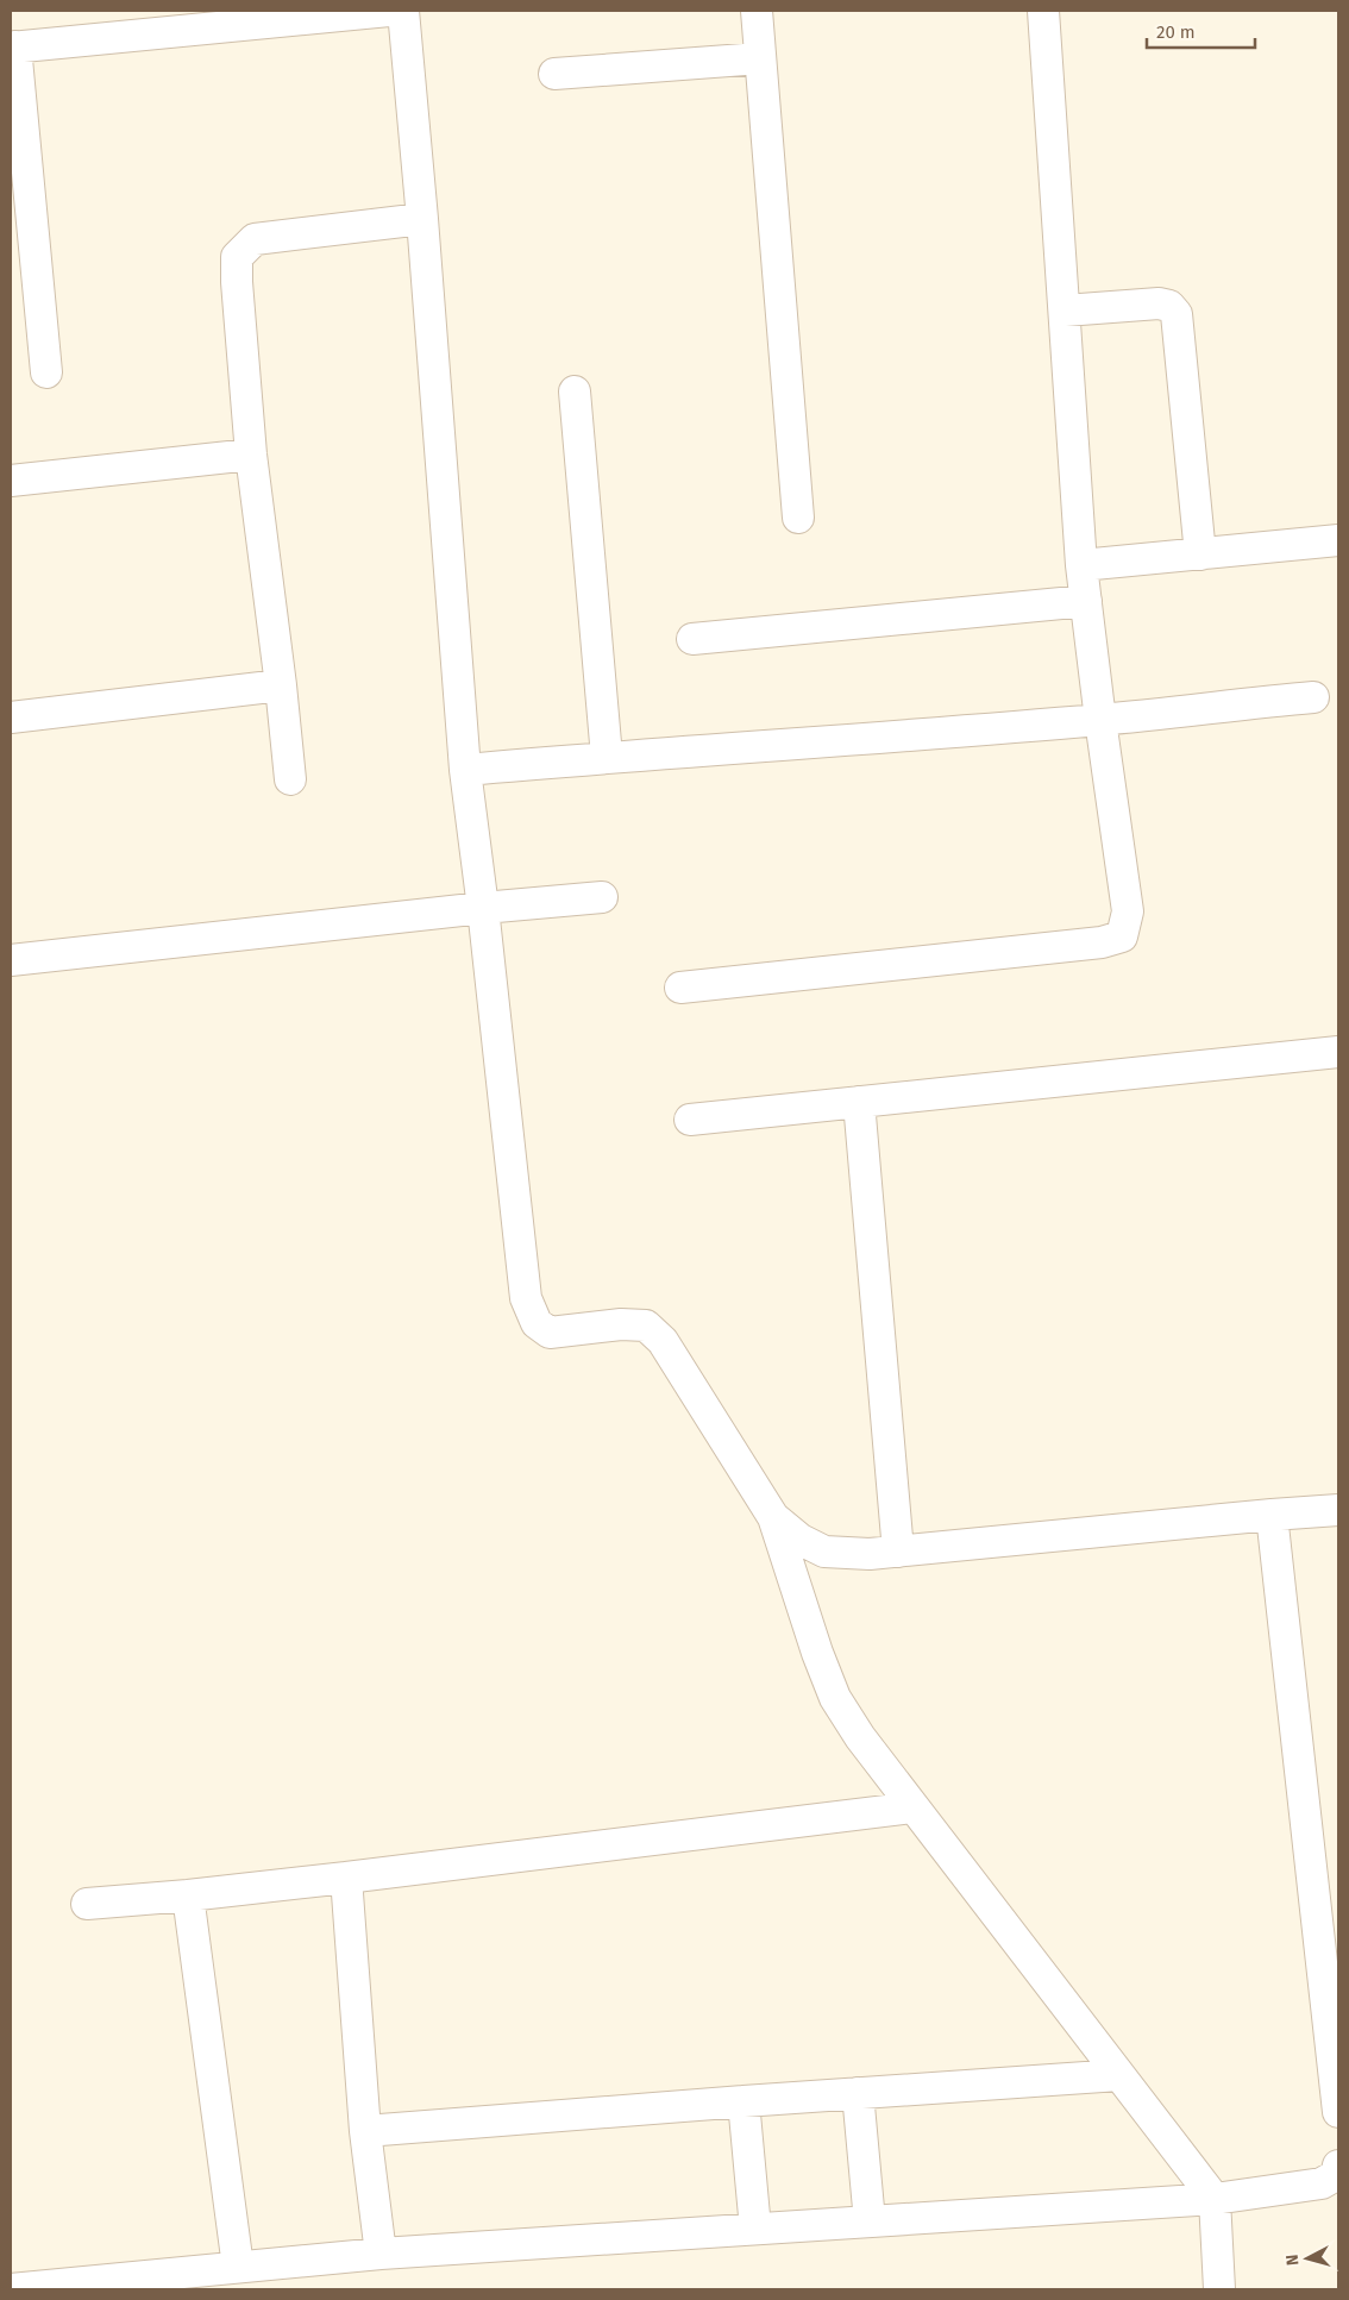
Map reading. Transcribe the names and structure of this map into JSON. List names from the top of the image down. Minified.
{"scale_bar":"20 m","north":"left"}
